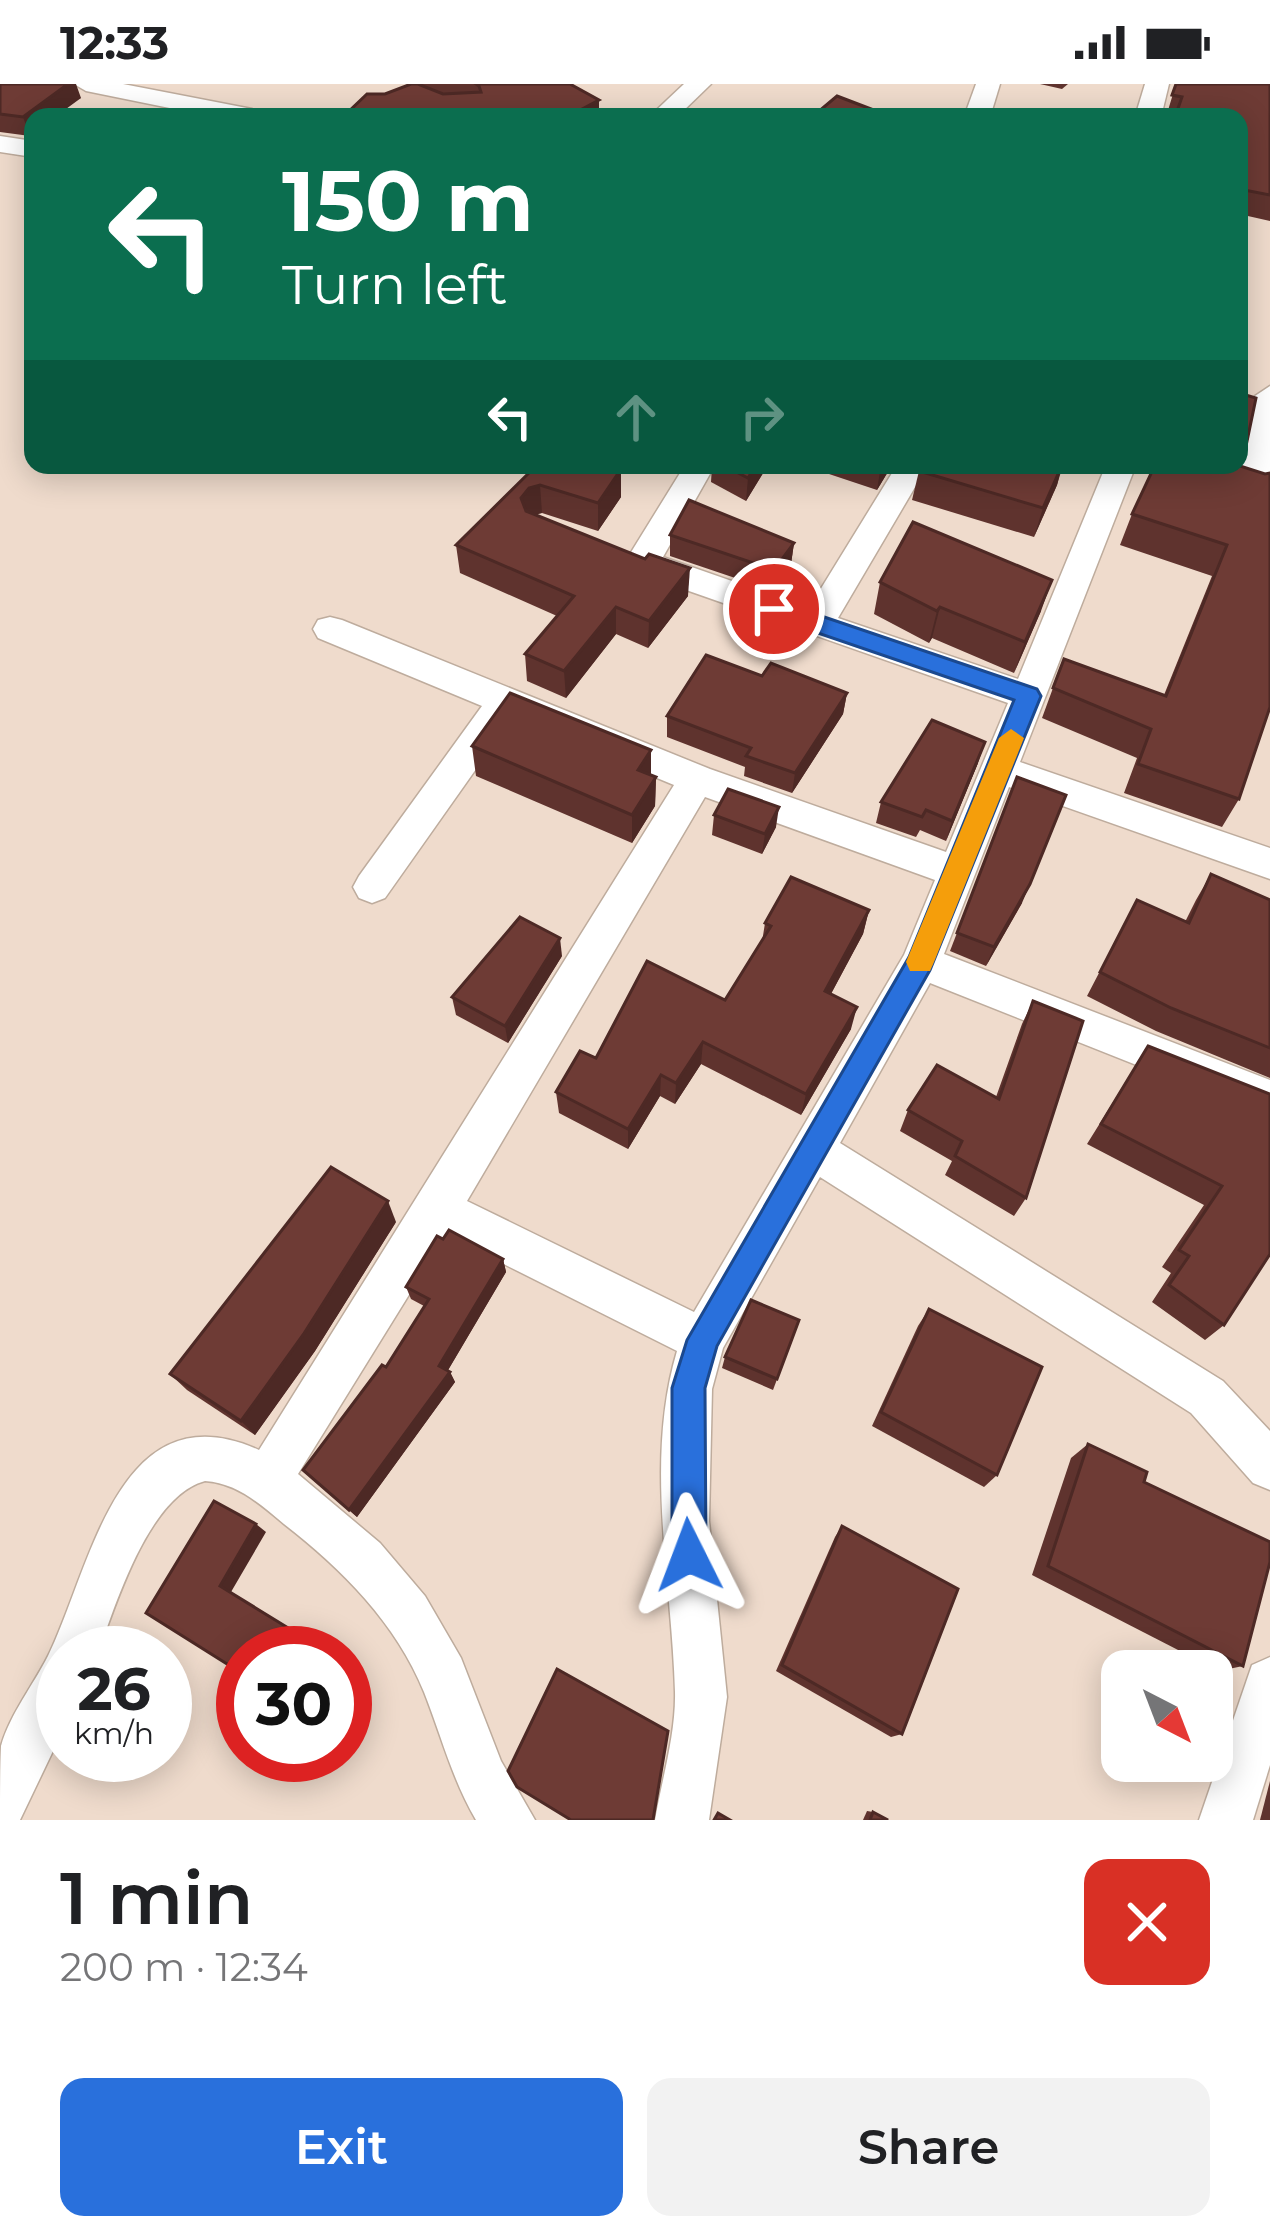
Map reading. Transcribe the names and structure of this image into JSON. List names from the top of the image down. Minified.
{"north":"bottom right","page":{"status":"12:33","turn":["150 m","Turn left"],"speed":"26 km/h","limit":"30","heading":["1 min","200 m · 12:34"],"buttons":["Exit","Share"]}}
